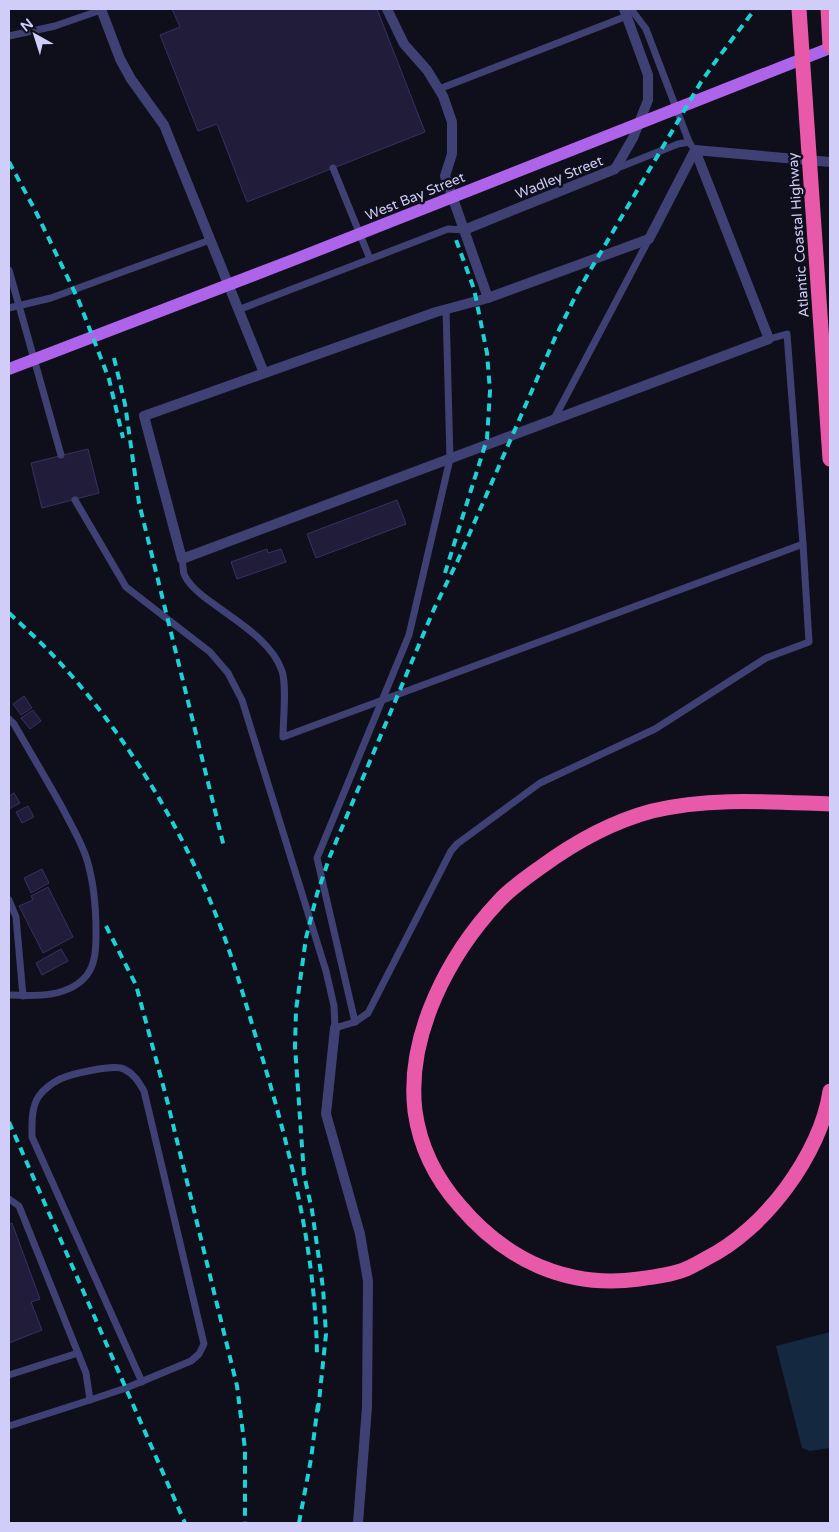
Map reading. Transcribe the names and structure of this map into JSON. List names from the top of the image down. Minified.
{"streets":{"highway":["Atlantic Coastal Highway"],"main road":["West Bay Street"],"street":["Wadley Street"]},"north":"top left"}
